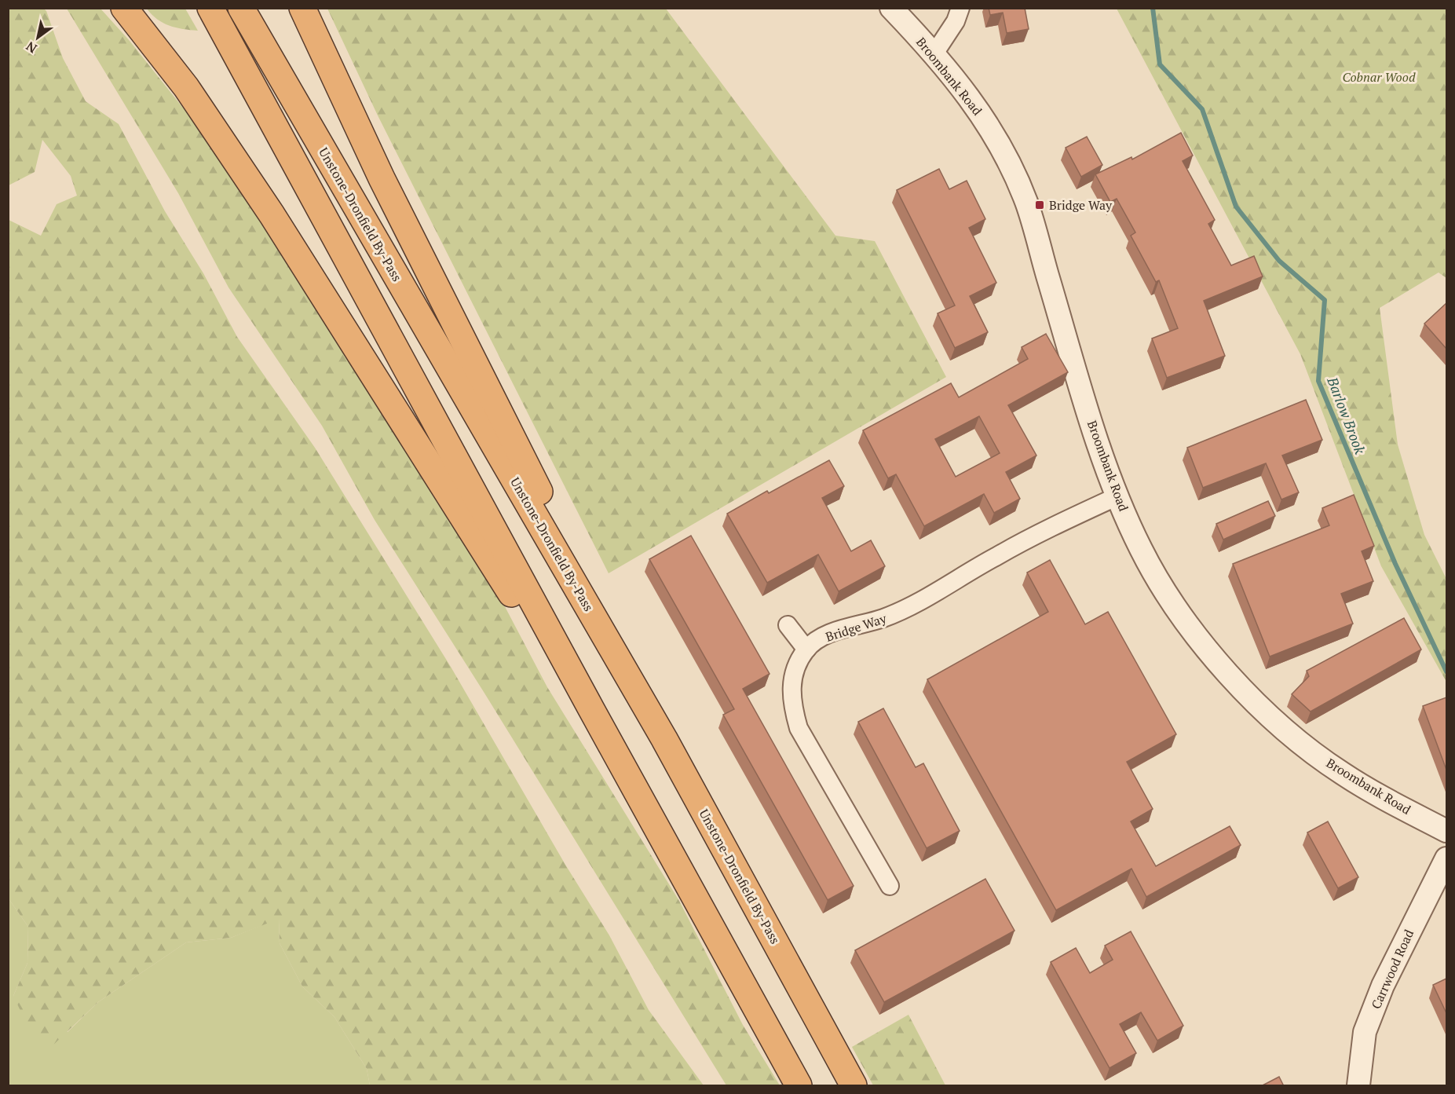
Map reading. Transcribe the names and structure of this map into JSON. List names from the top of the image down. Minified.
{"streets":{"highway":["Unstone-Dronfield By-Pass"],"street":["Broombank Road","Bridge Way","Carrwood Road"]},"crossings":[["Broombank Road","Bridge Way"]],"water":["Barlow Brook"],"parks":["Cobnar Wood"],"places":{"transit":["Bridge Way"]},"north":"bottom left"}
